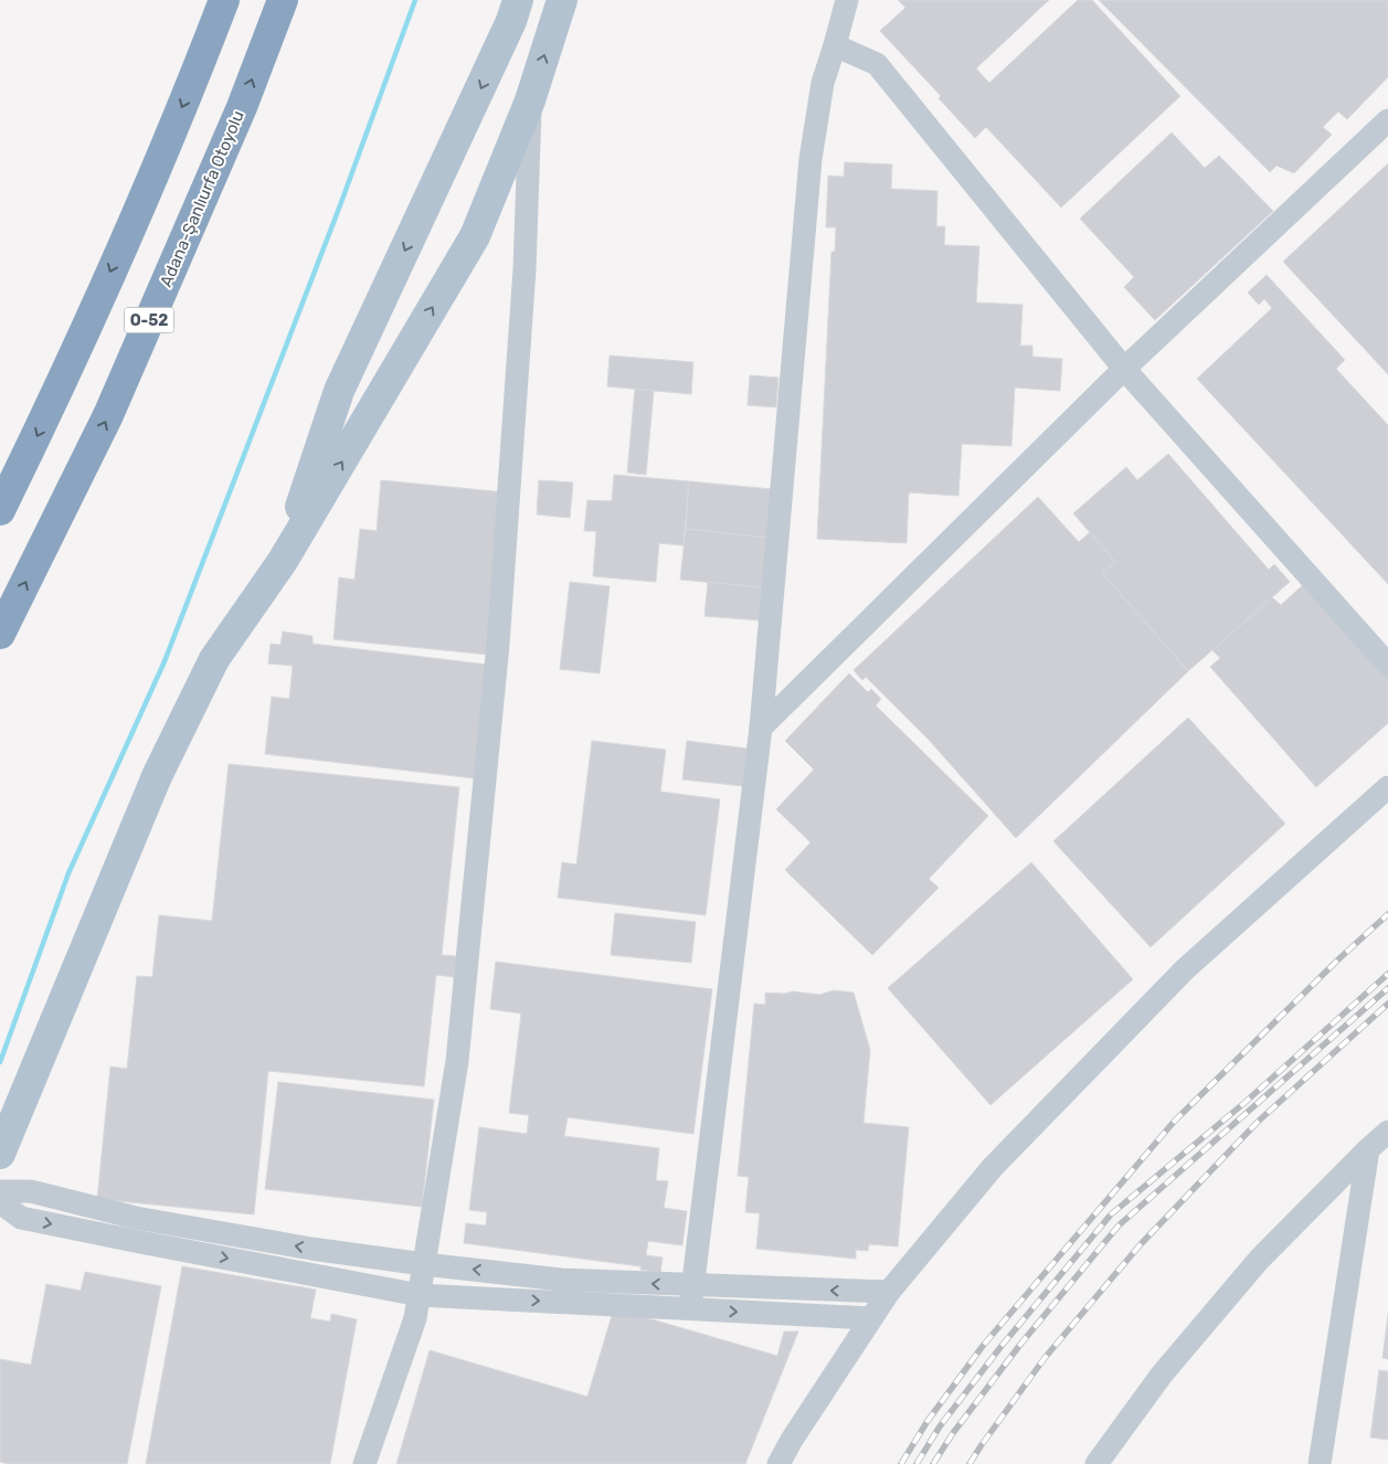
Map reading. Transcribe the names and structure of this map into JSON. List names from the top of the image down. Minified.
{"streets":{"highway":["Adana-Şanlıurfa Otoyolu","O-52"]}}
